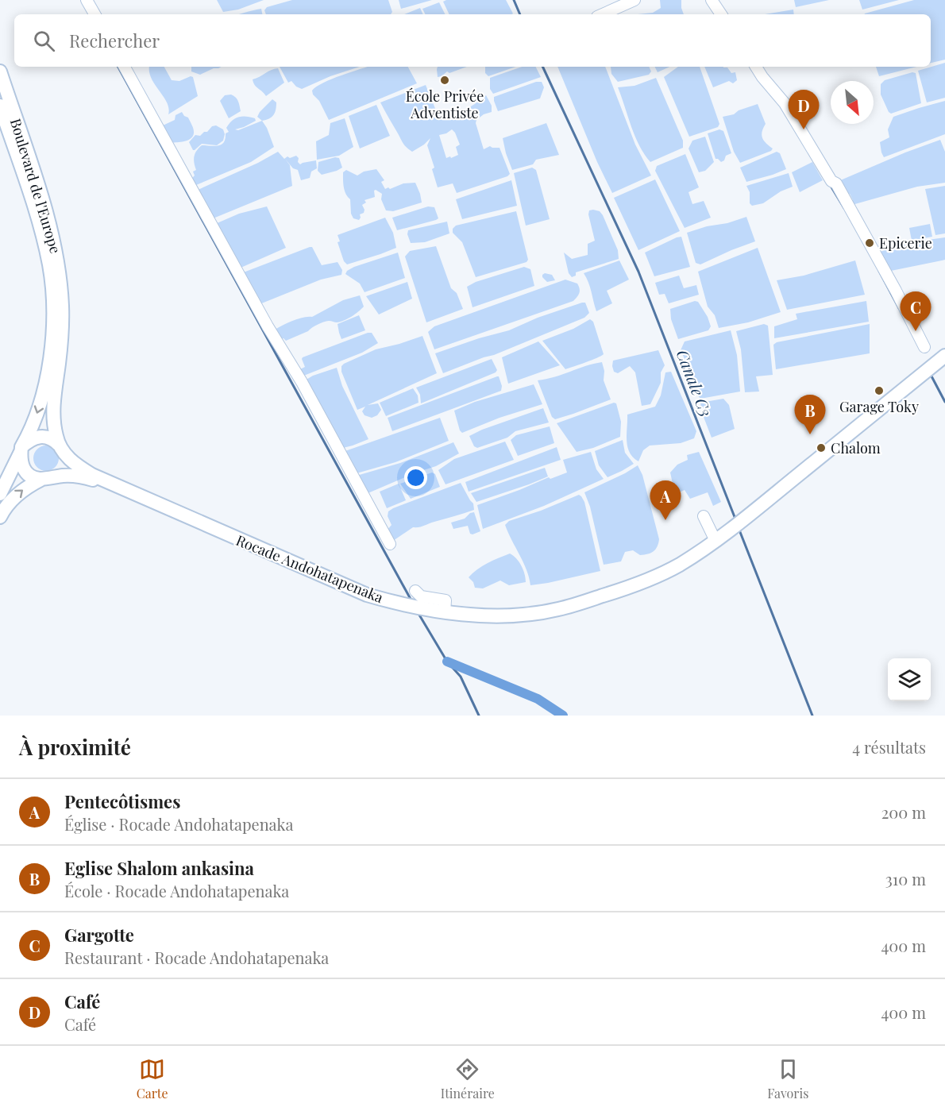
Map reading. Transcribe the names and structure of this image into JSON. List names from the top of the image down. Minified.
{"streets":{"main road":["Boulevard de l'Europe","Rocade Andohatapenaka"]},"water":["Canale C3"],"places":["École Privée Adventiste","Epicerie","Garage Toky","Chalom"],"north":"bottom right","page":{"search":"Rechercher","pins":["D","C","B","A"],"heading":["À proximité","4 résultats"],"list":[{"mark":"A","name":"Pentecôtismes","note":"Église · Rocade Andohatapenaka","value":"200 m"},{"mark":"B","name":"Eglise Shalom ankasina","note":"École · Rocade Andohatapenaka","value":"310 m"},{"mark":"C","name":"Gargotte","note":"Restaurant · Rocade Andohatapenaka","value":"400 m"},{"mark":"D","name":"Café","note":"Café","value":"400 m"}],"nav":["Carte","Itinéraire","Favoris"]}}
